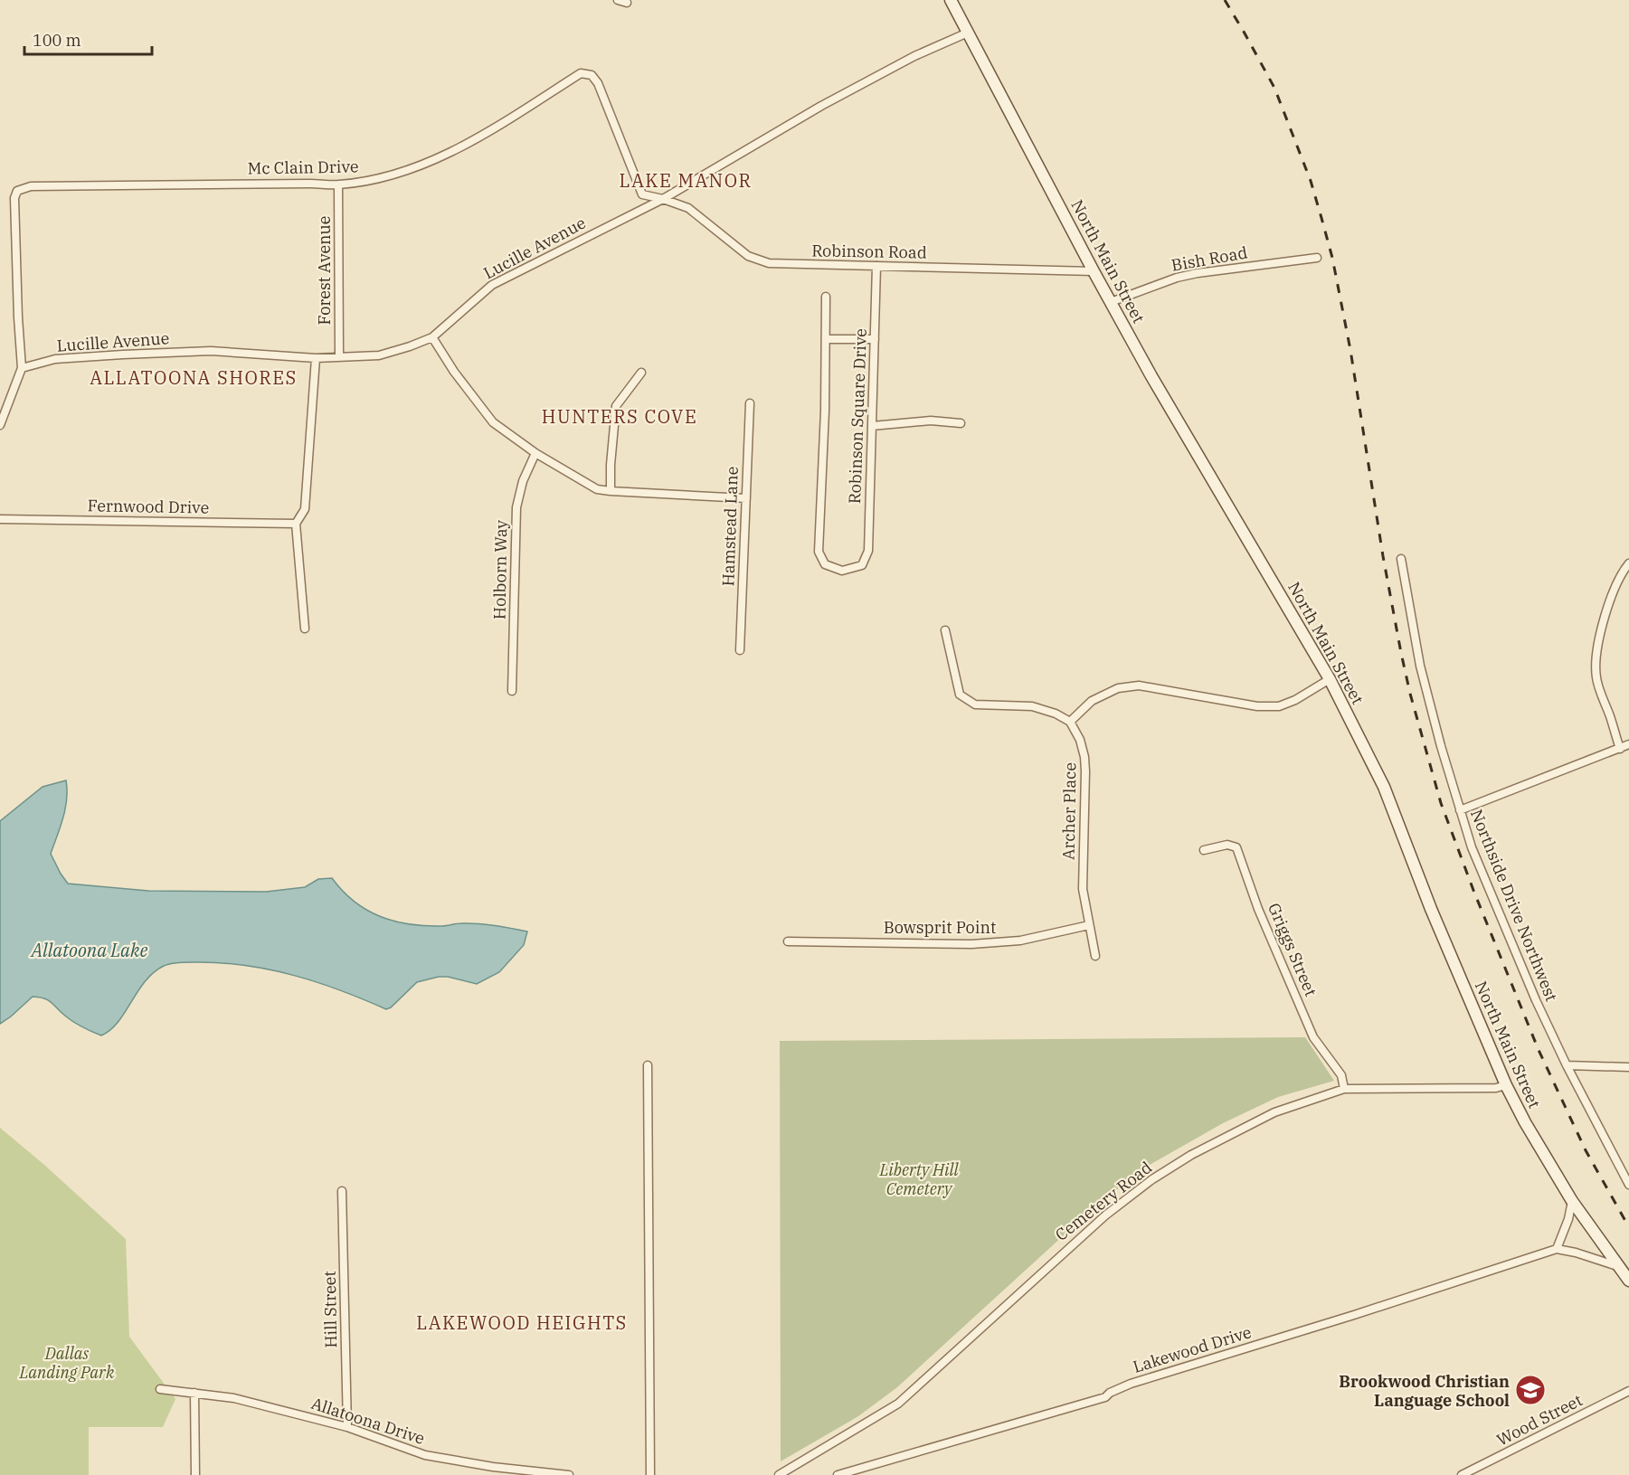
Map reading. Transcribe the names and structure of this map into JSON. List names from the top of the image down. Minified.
{"streets":{"main road":["North Main Street"],"street":["Mc Clain Drive","Lucille Avenue","Robinson Road","Bish Road","Forest Avenue","Robinson Square Drive","Fernwood Drive","Hamstead Lane","Holborn Way","Archer Place","Northside Drive Northwest","Bowsprit Point","Griggs Street","Cemetery Road","Hill Street","Lakewood Drive","Wood Street","Allatoona Drive"]},"crossings":[["Mc Clain Drive","Lucille Avenue"],["Mc Clain Drive","Robinson Road"],["Mc Clain Drive","Forest Avenue"],["Lucille Avenue","Robinson Road"],["Lucille Avenue","North Main Street"],["Lucille Avenue","Forest Avenue"],["Robinson Road","North Main Street"],["Robinson Road","Robinson Square Drive"],["Bish Road","North Main Street"],["North Main Street","Cemetery Road"],["Archer Place","Bowsprit Point"],["Griggs Street","Cemetery Road"],["Hill Street","Allatoona Drive"]],"districts":["LAKE MANOR","ALLATOONA SHORES","HUNTERS COVE","LAKEWOOD HEIGHTS"],"water":["Allatoona Lake"],"parks":["Liberty Hill Cemetery","Dallas Landing Park"],"places":{"school or university":["Brookwood Christian Language School"]},"scale_bar":"100 m"}
